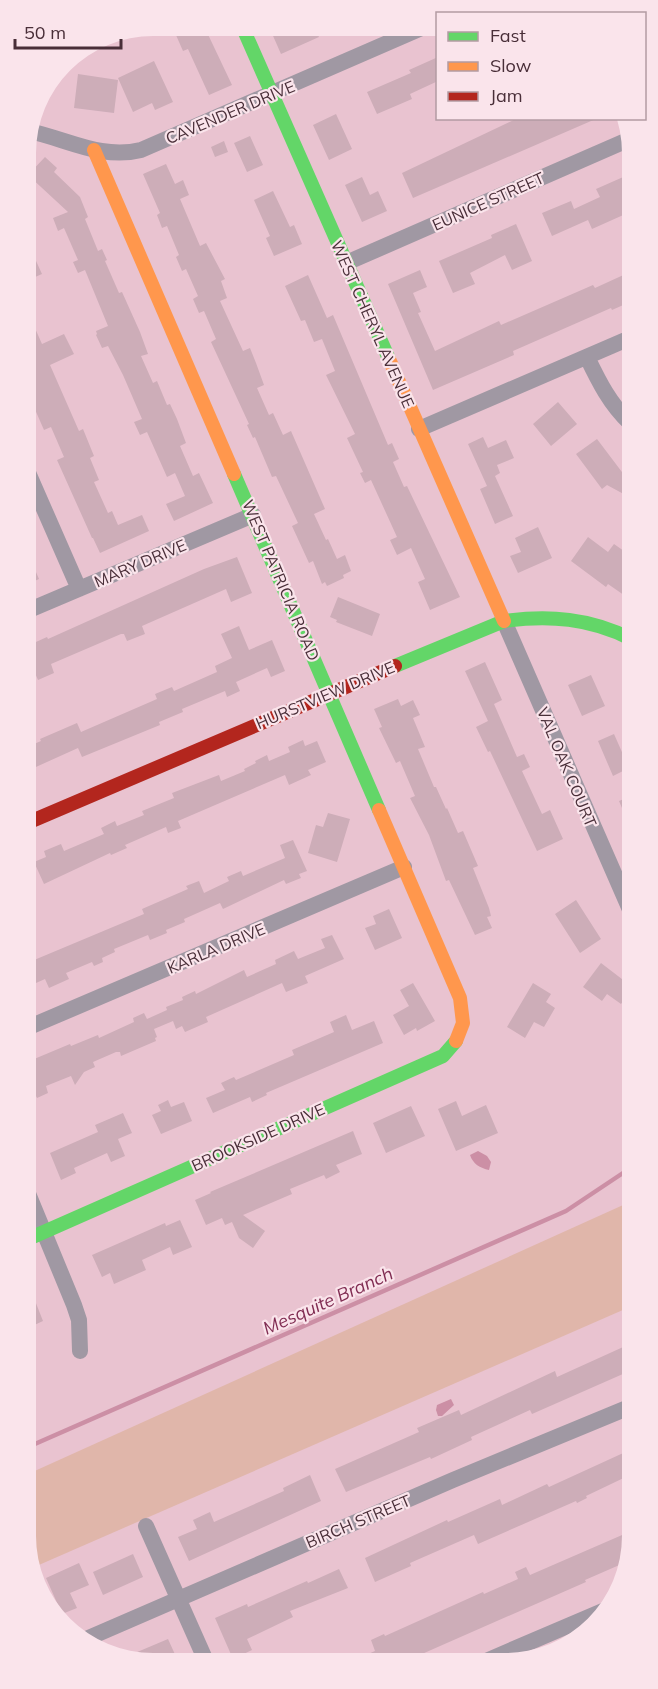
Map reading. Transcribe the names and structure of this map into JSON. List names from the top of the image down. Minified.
{"streets":{"street":["CAVENDER DRIVE","EUNICE STREET","WEST CHERYL AVENUE","MARY DRIVE","WEST PATRICIA ROAD","HURSTVIEW DRIVE","VAL OAK COURT","KARLA DRIVE","BROOKSIDE DRIVE","BIRCH STREET"]},"crossings":[["CAVENDER DRIVE","WEST CHERYL AVENUE"],["CAVENDER DRIVE","WEST PATRICIA ROAD"],["EUNICE STREET","WEST CHERYL AVENUE"],["WEST CHERYL AVENUE","HURSTVIEW DRIVE"],["WEST CHERYL AVENUE","VAL OAK COURT"],["MARY DRIVE","WEST PATRICIA ROAD"],["WEST PATRICIA ROAD","HURSTVIEW DRIVE"],["WEST PATRICIA ROAD","KARLA DRIVE"],["WEST PATRICIA ROAD","BROOKSIDE DRIVE"],["HURSTVIEW DRIVE","VAL OAK COURT"]],"water":["Mesquite Branch"],"legend":["Fast","Slow","Jam"],"scale_bar":"50 m"}
